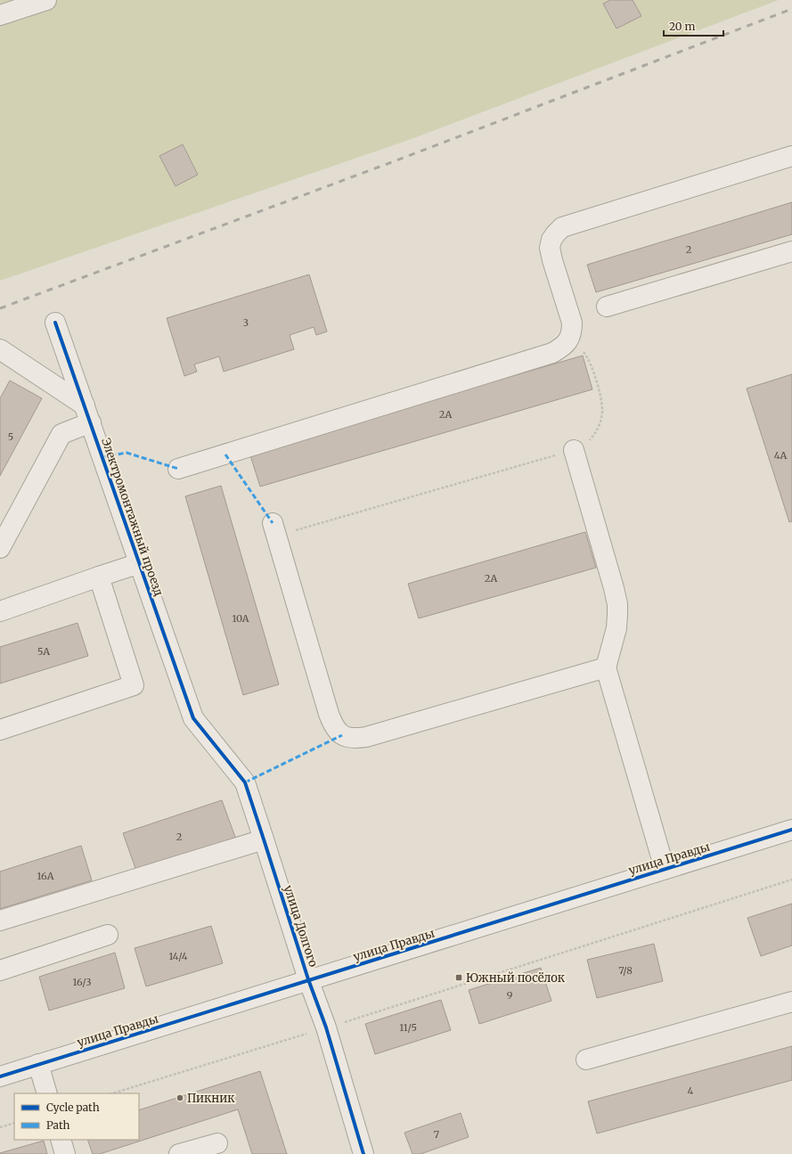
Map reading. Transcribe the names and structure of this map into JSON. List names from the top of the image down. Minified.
{"streets":{"street":["Электромонтажный проезд","улица Правды","улица Долгого"]},"crossings":[["Электромонтажный проезд","улица Долгого"],["улица Правды","улица Долгого"]],"places":{"transit":["Южный посёлок"],"other":["Пикник"]},"house_numbers":["2","3","2А","5","4А","2А","10А","5А","2","16А","14/4","7/8","16/3","9","11/5","4","7"],"legend":["Cycle path","Path"],"scale_bar":"20 m"}
